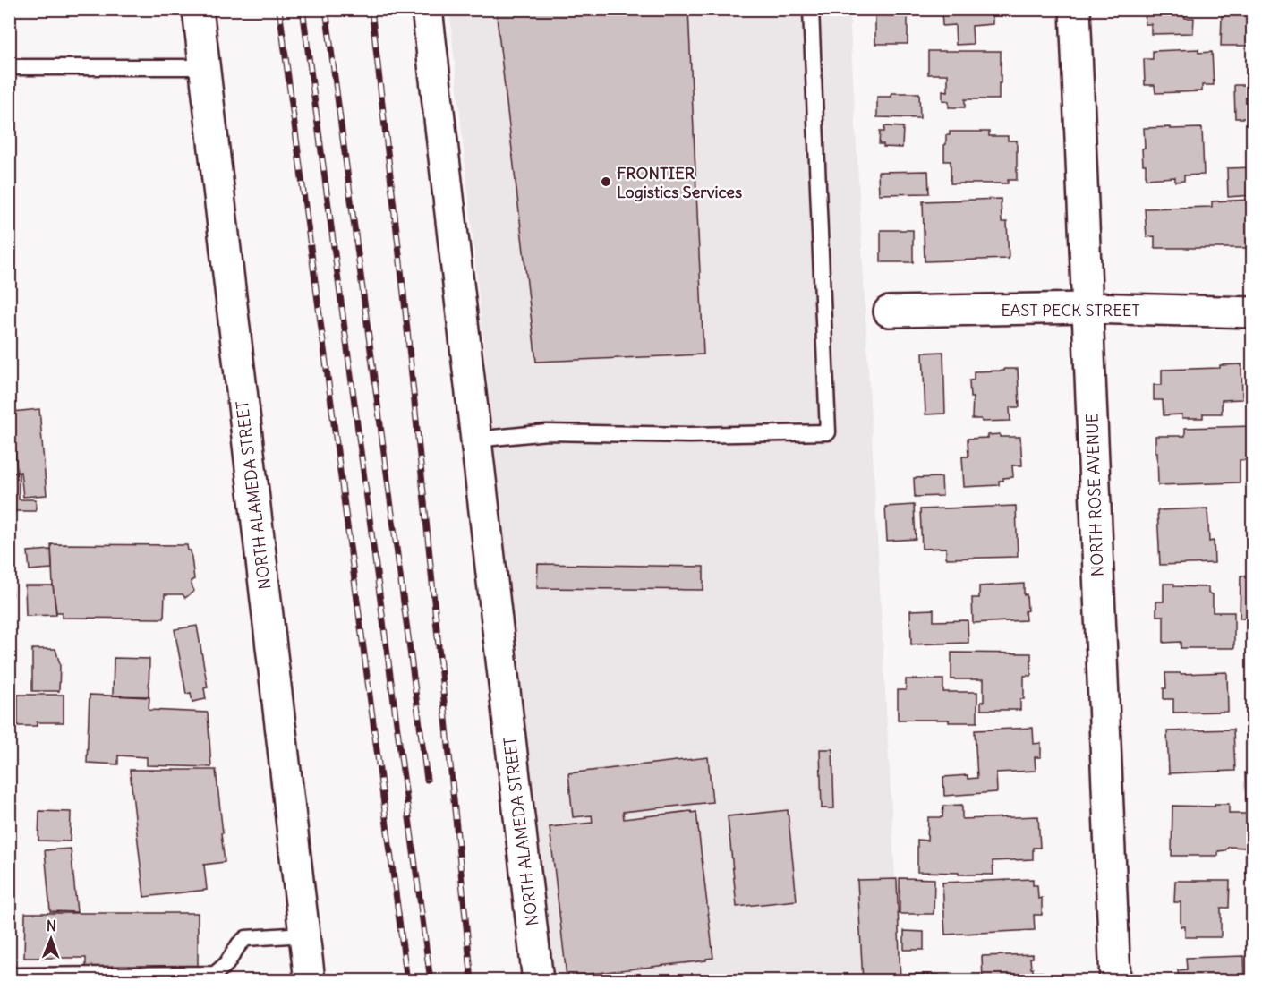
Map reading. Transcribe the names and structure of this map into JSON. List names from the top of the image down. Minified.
{"streets":{"street":["EAST PECK STREET","NORTH ALAMEDA STREET","NORTH ROSE AVENUE"]},"crossings":[["EAST PECK STREET","NORTH ROSE AVENUE"]],"places":["FRONTIER Logistics Services"],"north":"top"}
